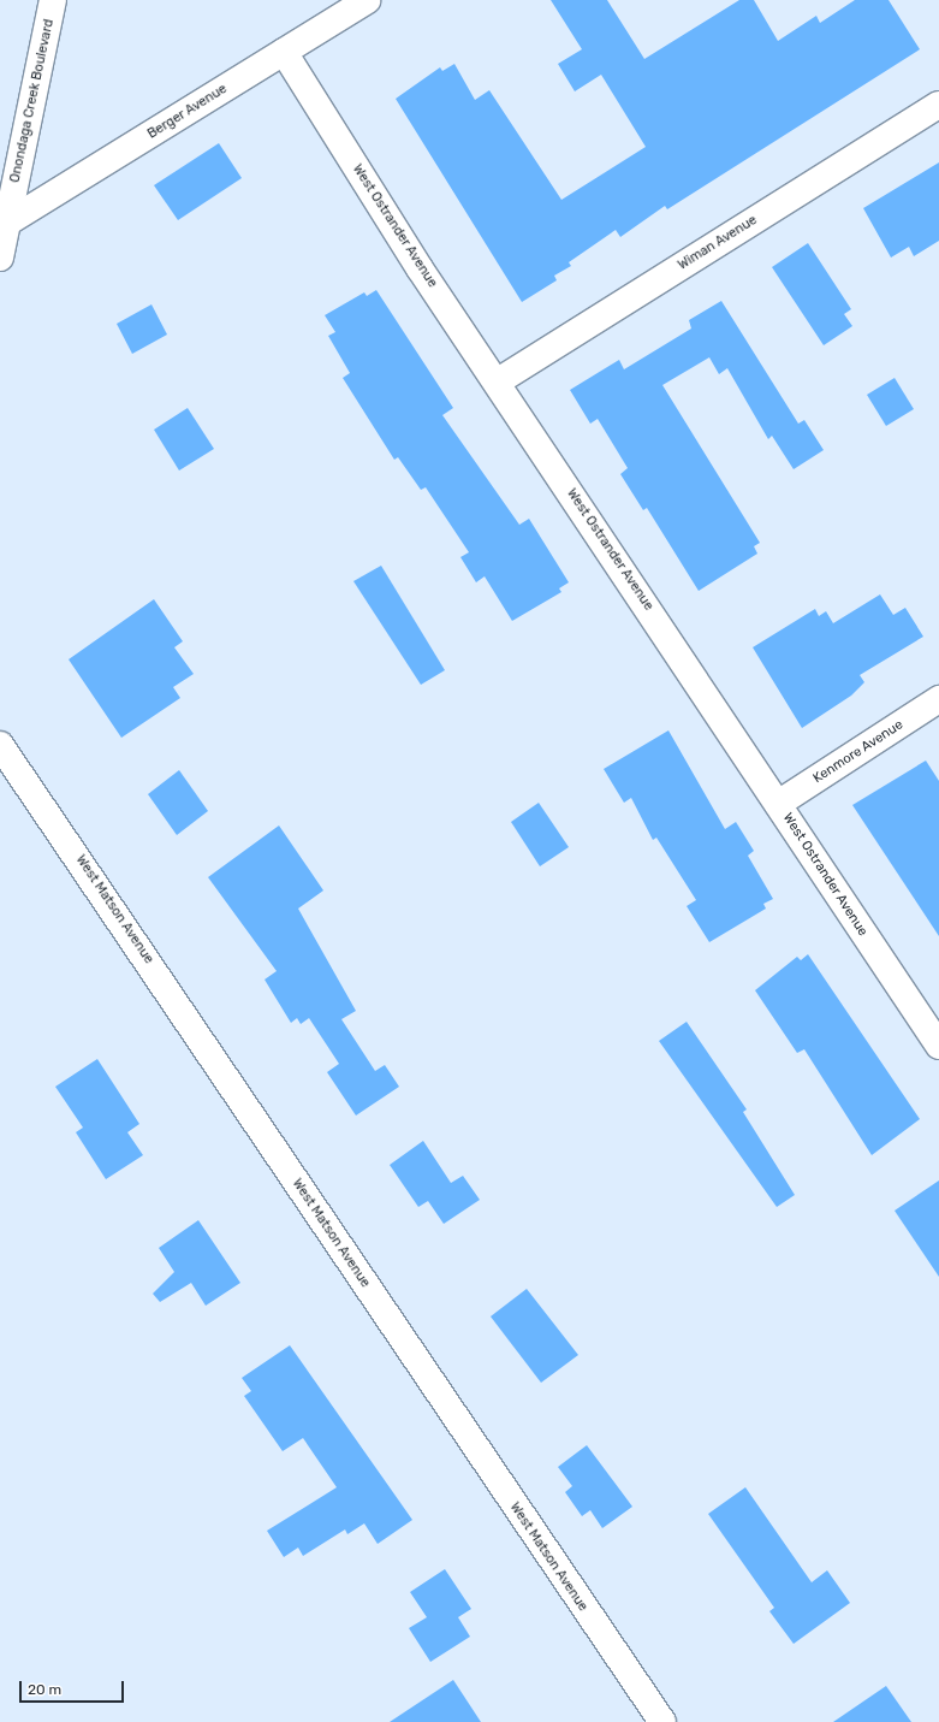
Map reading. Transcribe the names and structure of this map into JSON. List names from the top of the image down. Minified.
{"streets":{"street":["Onondaga Creek Boulevard","Berger Avenue","West Ostrander Avenue","Wiman Avenue","Kenmore Avenue","West Matson Avenue"]},"crossings":[["Onondaga Creek Boulevard","Berger Avenue"],["Berger Avenue","West Ostrander Avenue"],["West Ostrander Avenue","Wiman Avenue"],["West Ostrander Avenue","Kenmore Avenue"]],"scale_bar":"20 m"}
